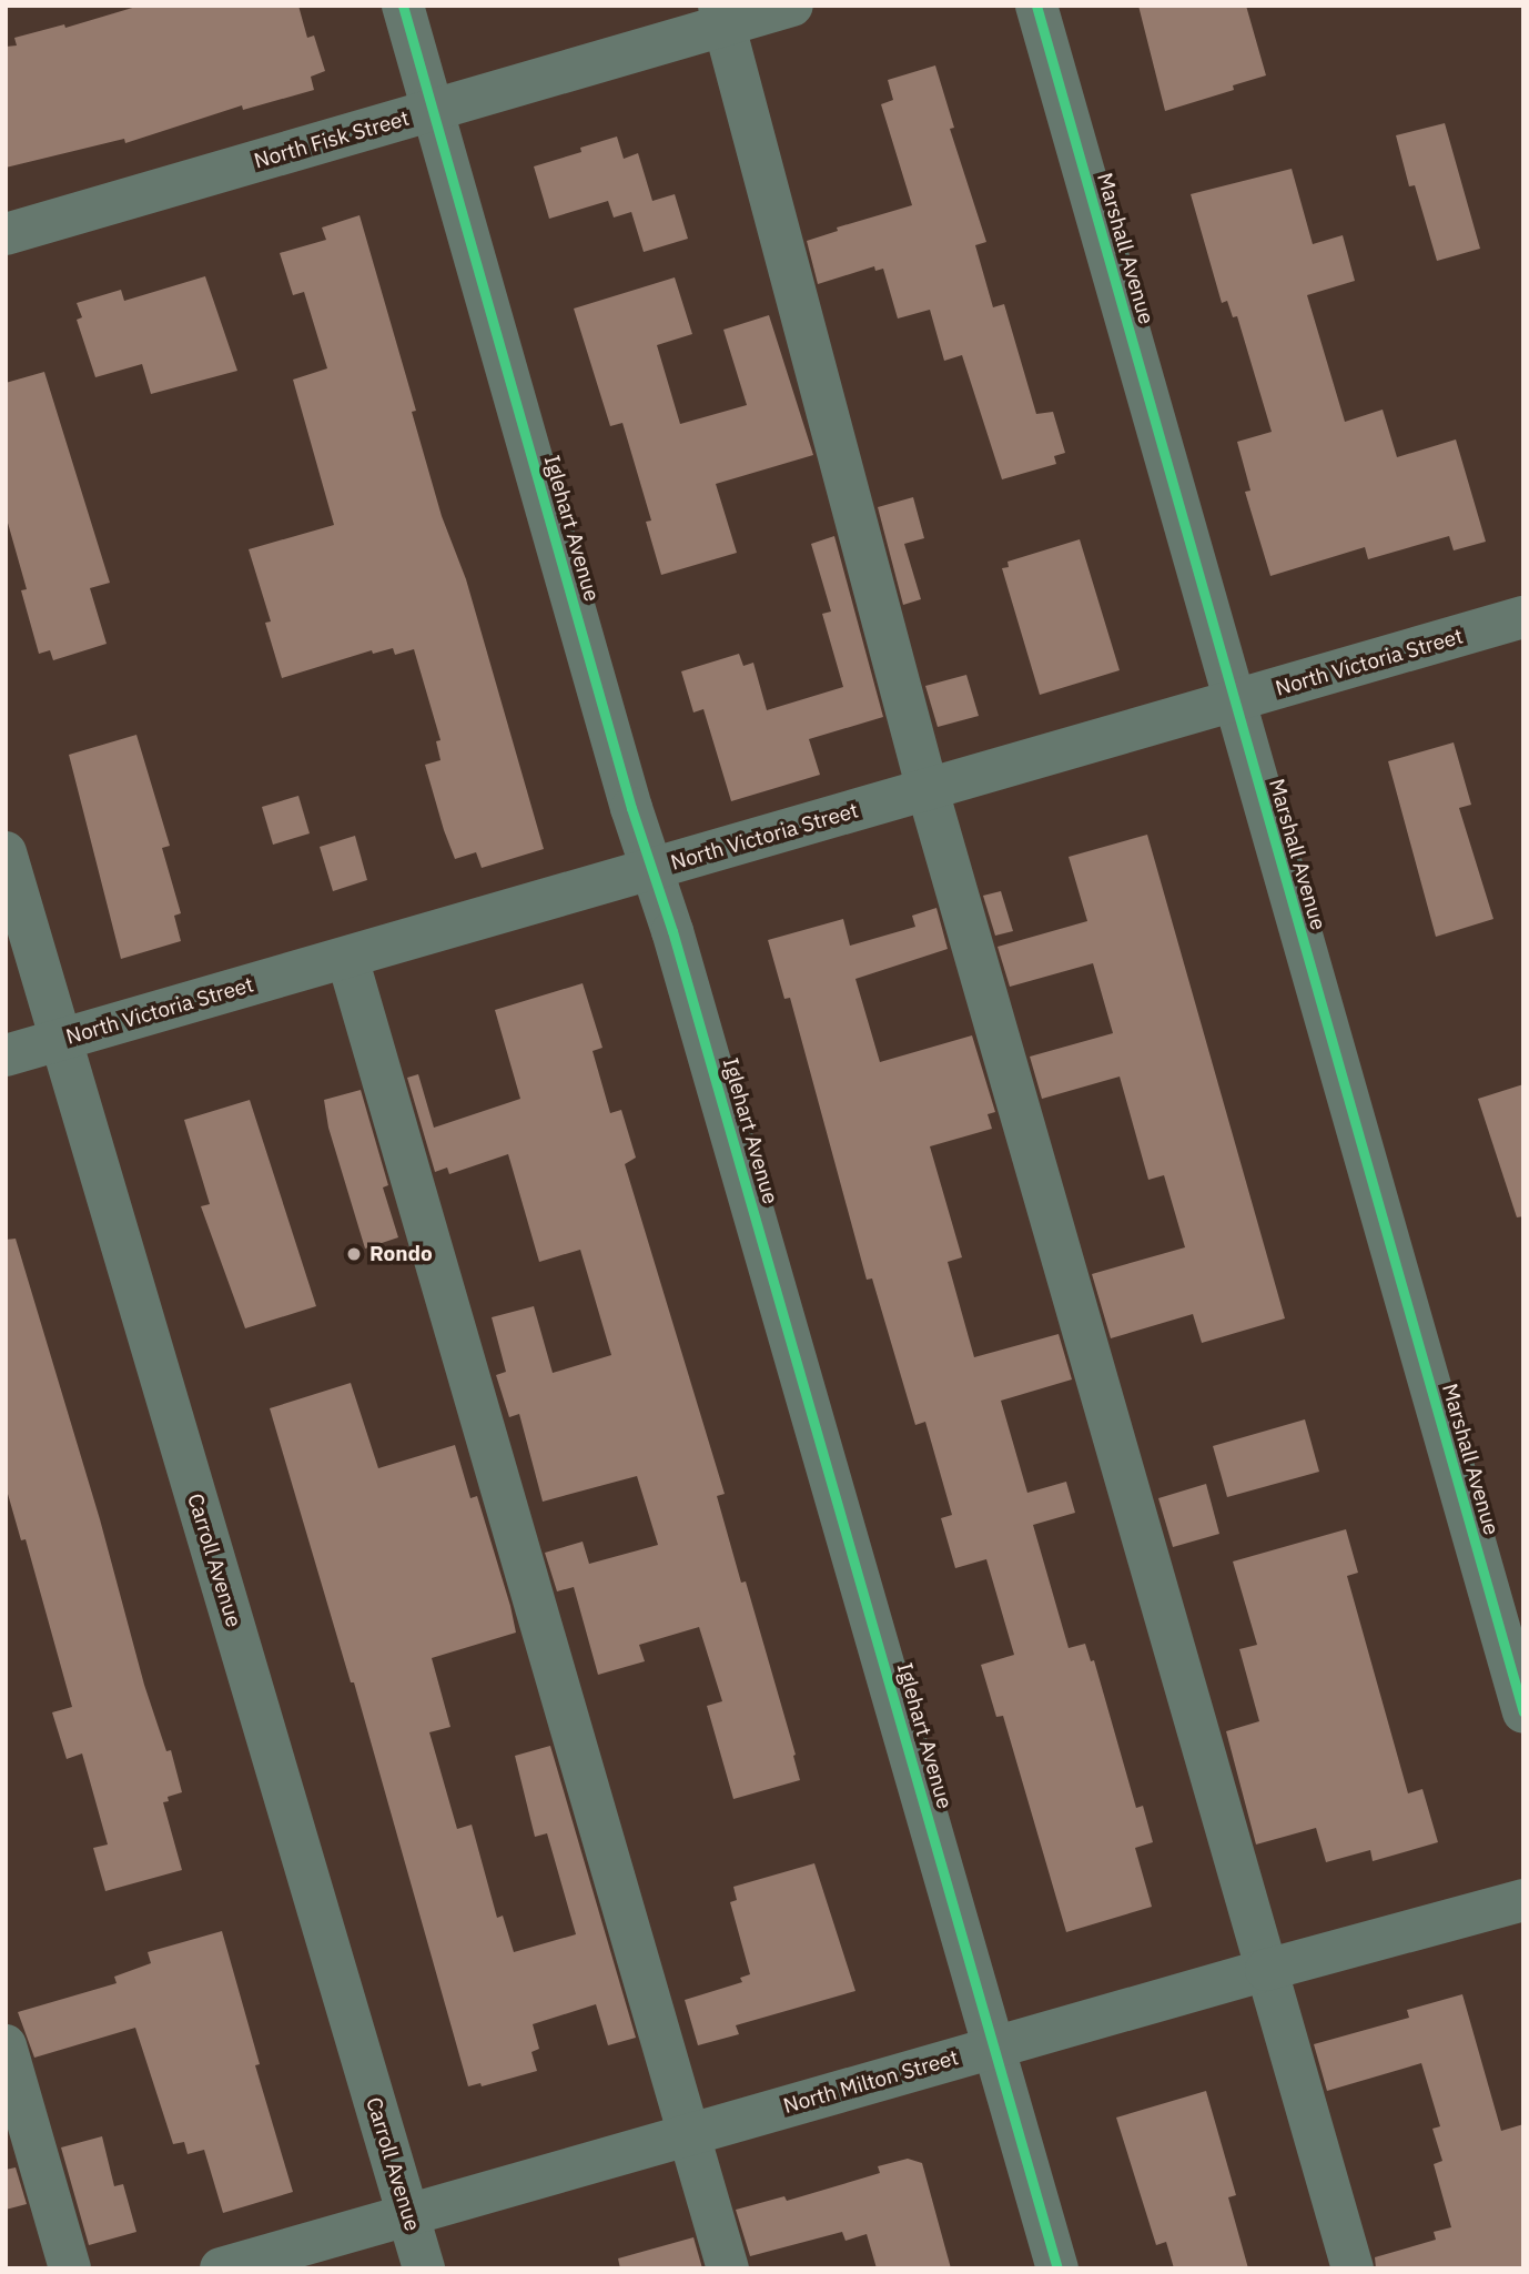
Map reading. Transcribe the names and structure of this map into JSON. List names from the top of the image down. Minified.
{"streets":{"street":["North Fisk Street","Marshall Avenue","Iglehart Avenue","North Victoria Street","Carroll Avenue","North Milton Street"]},"crossings":[["North Fisk Street","Iglehart Avenue"],["Marshall Avenue","North Victoria Street"],["Iglehart Avenue","North Victoria Street"],["Iglehart Avenue","North Milton Street"],["North Victoria Street","Carroll Avenue"],["Carroll Avenue","North Milton Street"]],"places":["Rondo"]}
